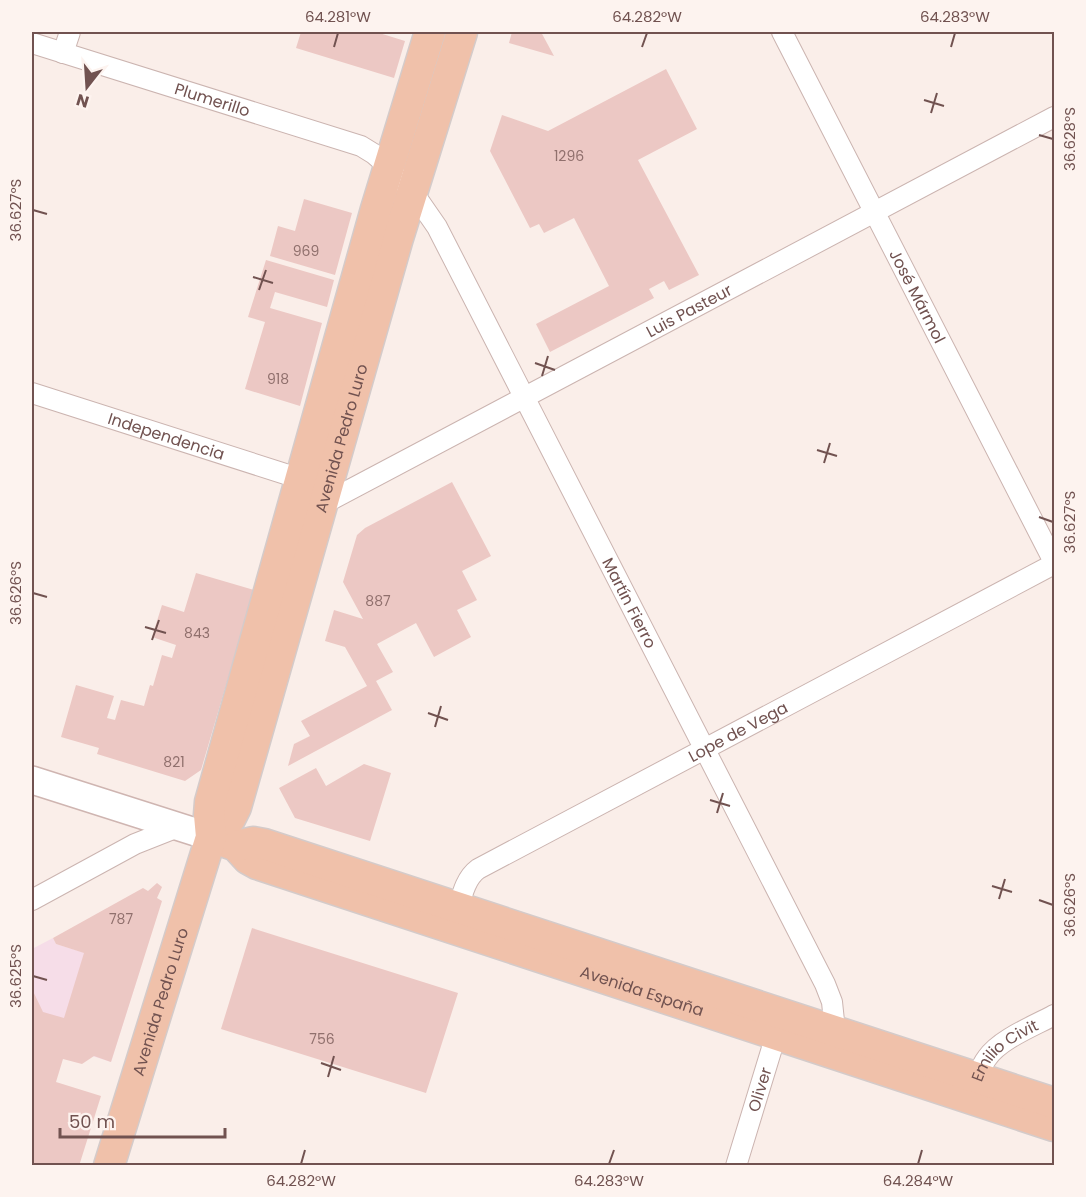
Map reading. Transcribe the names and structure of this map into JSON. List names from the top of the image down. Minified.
{"streets":{"main road":["Avenida Pedro Luro","Avenida España"],"street":["Plumerillo","José Mármol","Luis Pasteur","Independencia","Martín Fierro","Lope de Vega","Emilio Civit","Oliver"]},"crossings":[["Plumerillo","Avenida Pedro Luro"],["Plumerillo","Martín Fierro"],["José Mármol","Luis Pasteur"],["José Mármol","Lope de Vega"],["Luis Pasteur","Avenida Pedro Luro"],["Luis Pasteur","Martín Fierro"],["Independencia","Avenida Pedro Luro"],["Avenida Pedro Luro","Martín Fierro"],["Avenida Pedro Luro","Avenida España"],["Martín Fierro","Lope de Vega"],["Martín Fierro","Avenida España"],["Lope de Vega","Avenida España"],["Avenida España","Emilio Civit"],["Avenida España","Oliver"]],"house_numbers":["1296","969","918","887","843","821","787","756"],"scale_bar":"50 m","north":"bottom","coordinates":["64.281°W","64.282°W","64.283°W","36.628°S","36.627°S","36.626°S","36.625°S","64.284°W"]}
